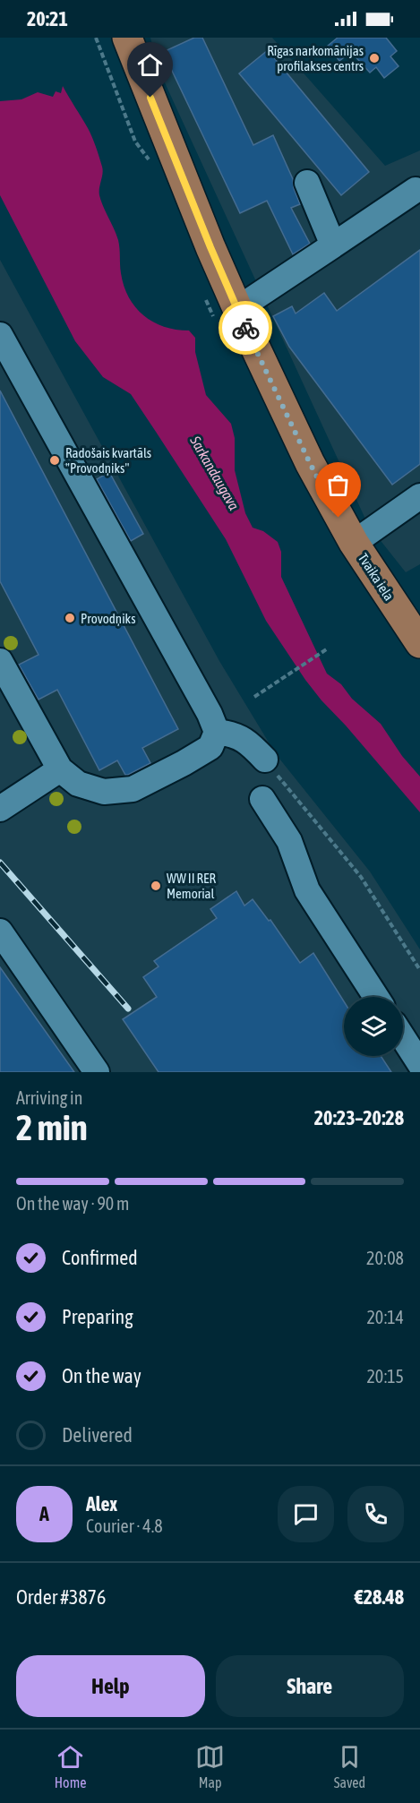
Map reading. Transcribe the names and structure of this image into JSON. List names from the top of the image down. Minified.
{"streets":{"main road":["Tvaika iela"]},"water":["Sarkandaugava"],"places":["Rīgas narkomānijas profilakses centrs","Radošais kvartāls \"Provodņiks\"","Provodņiks","WW II RER Memorial"],"page":{"status":"20:21","heading":["2 min","Arriving in","20:23–20:28"],"panel":["Alex","Courier · 4.8","Order #3876","€28.48"],"bar":"On the way · 90 m","list":[["Confirmed","20:08"],["Preparing","20:14"],["On the way","20:15"],"Delivered"],"round":"A","buttons":["Help","Share"],"tabs":["Home","Map","Saved"]}}
